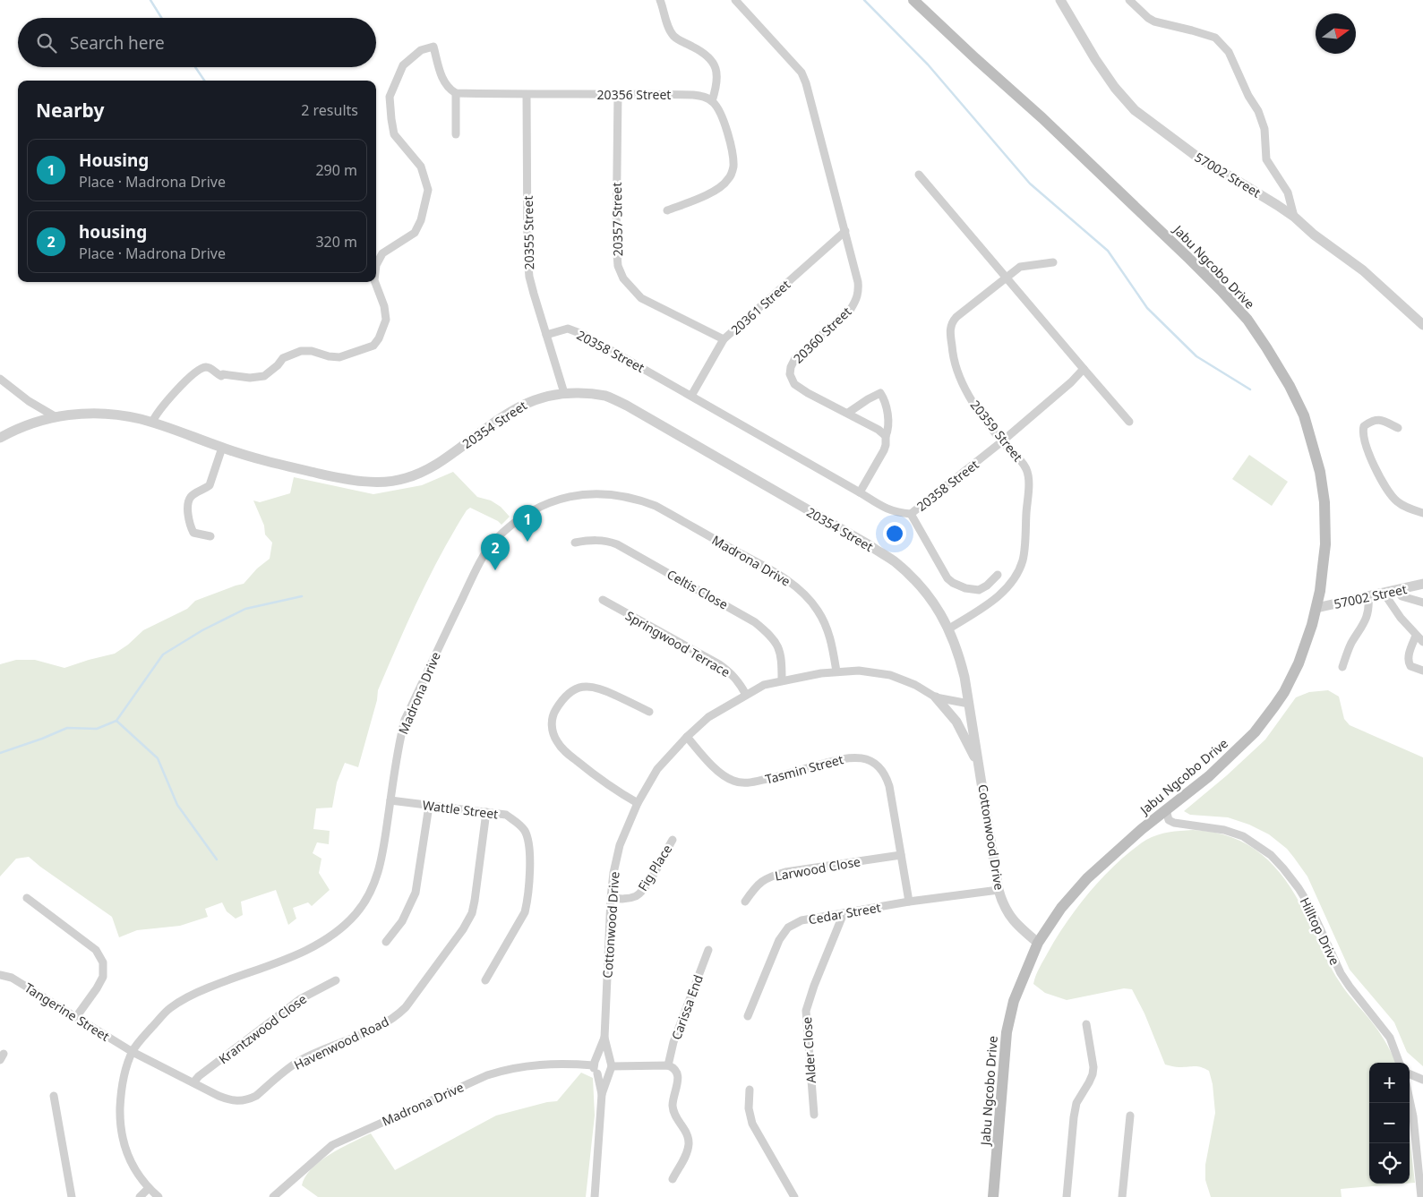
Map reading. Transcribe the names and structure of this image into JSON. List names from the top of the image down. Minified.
{"streets":{"main road":["Jabu Ngcobo Drive"],"street":["20356 Street","57002 Street","20357 Street","20355 Street","20361 Street","20360 Street","20358 Street","20354 Street","20359 Street","Madrona Drive","Celtis Close","Springwood Terrace","Tasmin Street","Wattle Street","Cottonwood Drive","Fig Place","Larwood Close","Cedar Street","Hilltop Drive","Carissa End","Tangerine Street","Krantzwood Close","Havenwood Road","Alder Close"]},"crossings":[["20356 Street","20357 Street"],["20356 Street","20355 Street"],["57002 Street","Jabu Ngcobo Drive"],["20357 Street","20361 Street"],["20355 Street","20358 Street"],["20355 Street","20354 Street"],["Jabu Ngcobo Drive","Cottonwood Drive"],["Jabu Ngcobo Drive","Hilltop Drive"],["20361 Street","20360 Street"],["20361 Street","20358 Street"],["20358 Street","20359 Street"],["20354 Street","20359 Street"],["20354 Street","Cottonwood Drive"],["Madrona Drive","Wattle Street"],["Madrona Drive","Cottonwood Drive"],["Madrona Drive","Tangerine Street"],["Madrona Drive","Havenwood Road"],["Celtis Close","Cottonwood Drive"],["Springwood Terrace","Cottonwood Drive"],["Tasmin Street","Cottonwood Drive"],["Tasmin Street","Larwood Close"],["Tasmin Street","Cedar Street"],["Wattle Street","Havenwood Road"],["Cottonwood Drive","Fig Place"],["Cottonwood Drive","Cedar Street"],["Cedar Street","Alder Close"],["Tangerine Street","Havenwood Road"],["Krantzwood Close","Havenwood Road"]],"north":"right","page":{"search":"Search here","heading":["Nearby","2 results"],"list":[{"mark":"1","name":"Housing","note":"Place · Madrona Drive","value":"290 m"},{"mark":"2","name":"housing","note":"Place · Madrona Drive","value":"320 m"}],"pins":["1","2"],"map_buttons":["+","−"]}}
